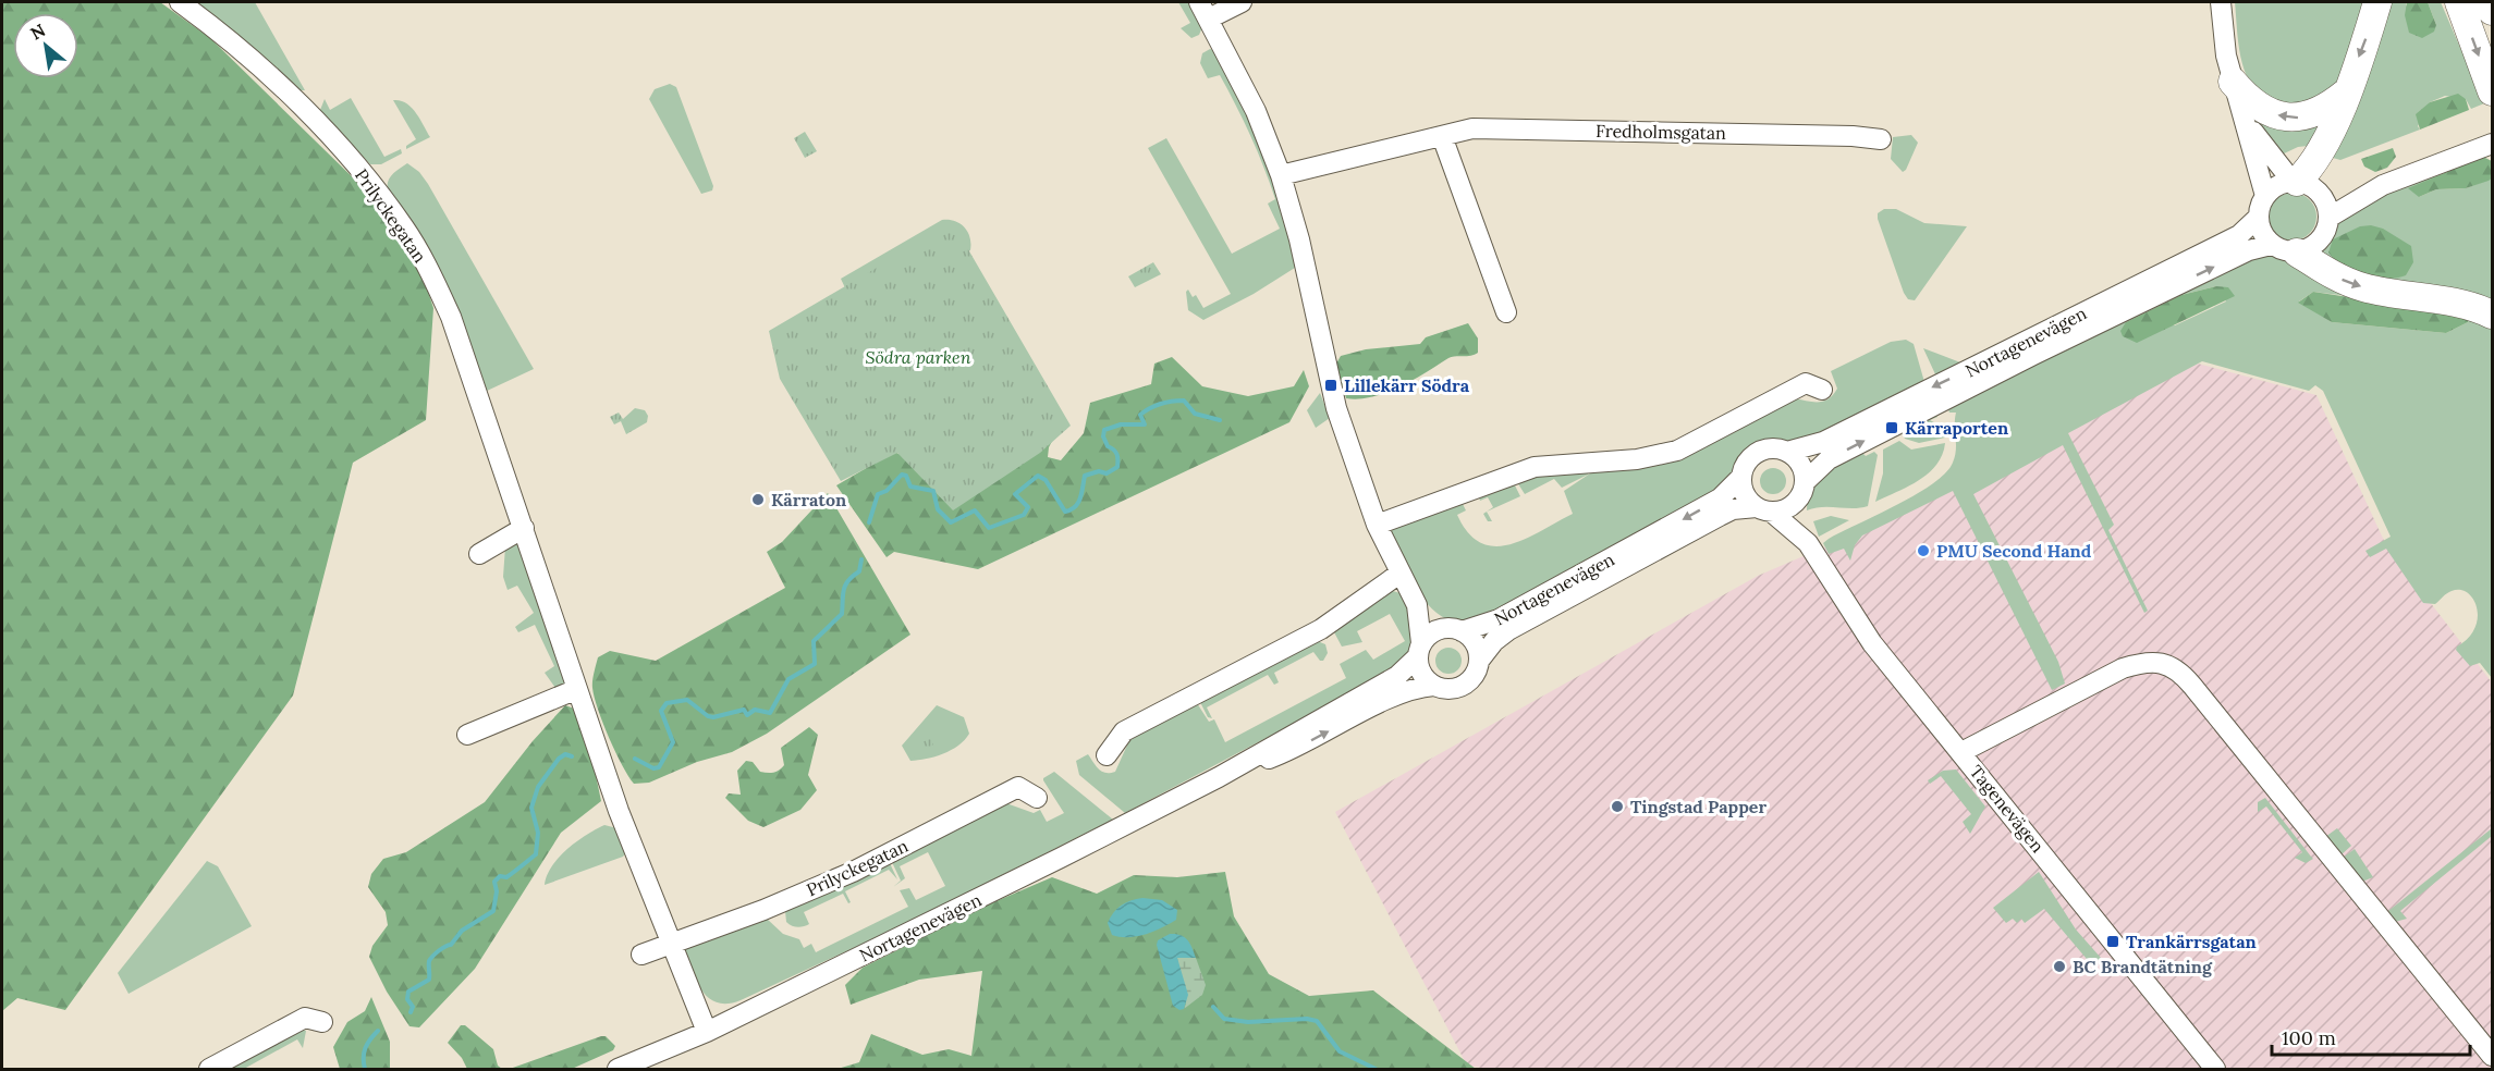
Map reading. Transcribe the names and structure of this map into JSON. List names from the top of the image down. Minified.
{"streets":{"street":["Fredholmsgatan","Prilyckegatan","Nortagenevägen","Tagenevägen"]},"crossings":[["Prilyckegatan","Nortagenevägen"],["Nortagenevägen","Tagenevägen"]],"parks":["Södra parken"],"places":{"transit":["Lillekärr Södra","Kärraporten","Trankärrsgatan"],"other":["Kärraton","PMU Second Hand","Tingstad Papper","BC Brandtätning"]},"scale_bar":"100 m","north":"top left"}
